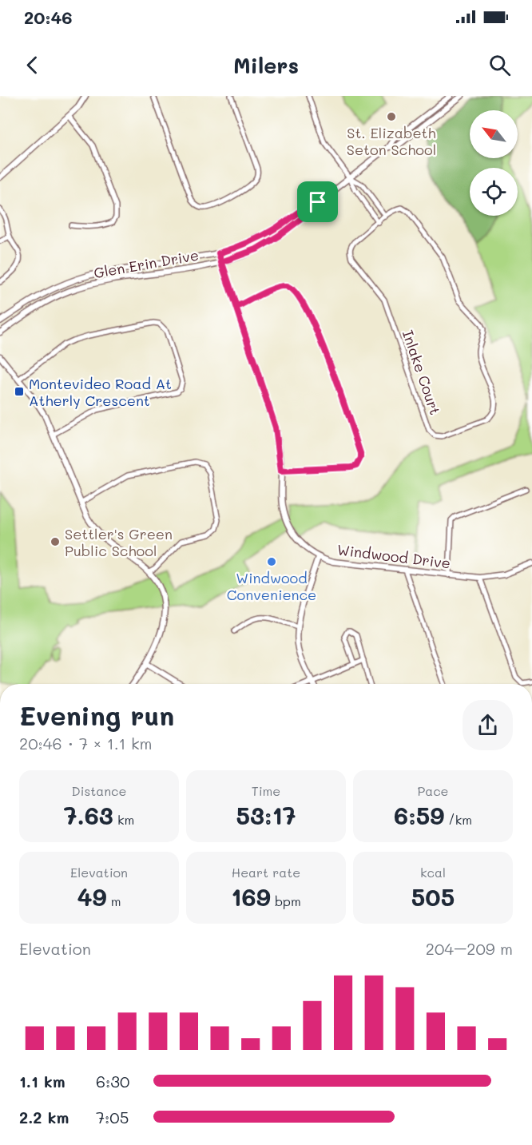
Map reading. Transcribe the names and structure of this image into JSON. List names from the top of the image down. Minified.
{"streets":{"street":["Glen Erin Drive","Inlake Court","Windwood Drive"]},"crossings":[["Glen Erin Drive","Windwood Drive"]],"places":{"other":["St. Elizabeth Seton School","Settler's Green Public School","Windwood Convenience"],"transit":["Montevideo Road At Atherly Crescent"]},"north":"top left","page":{"status":"20:46","header":"Milers","heading":["Evening run","20:46 · 7 × 1.1 km"],"stats":[["Distance","7.63 km"],["Time","53:17"],["Pace","6:59 /km"],["Elevation","49 m"],["Heart rate","169 bpm"],["kcal","505"]],"chart":["Elevation","204–209 m"],"list":[{"name":"1.1 km","note":"6:30"},{"name":"2.2 km","note":"7:05"}]}}
